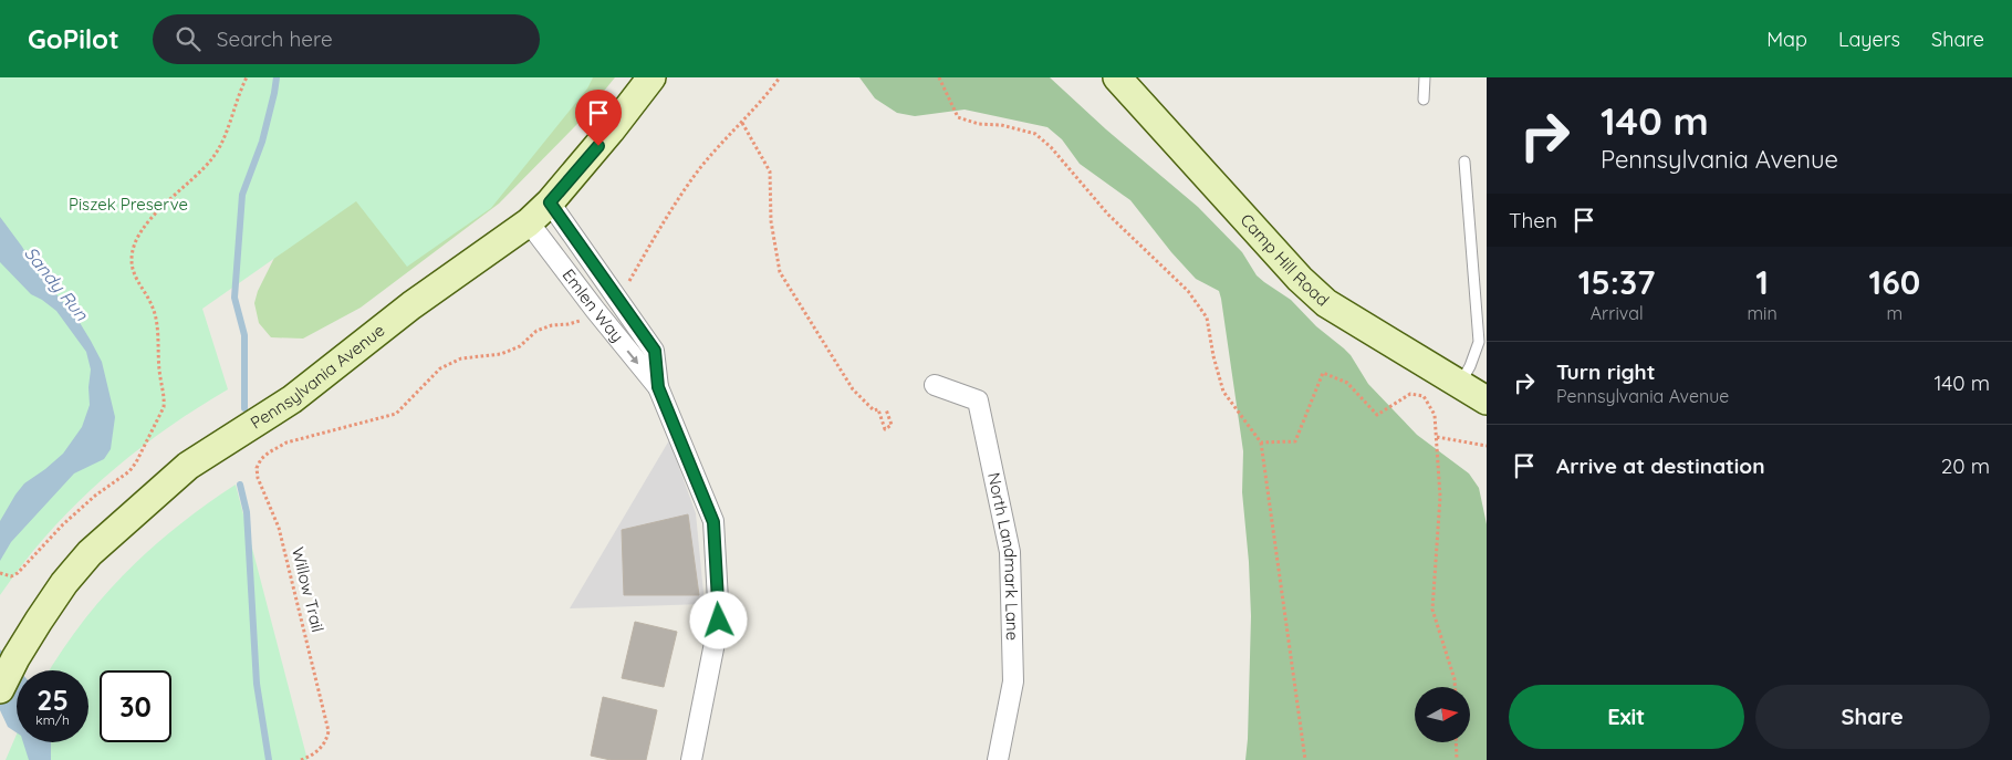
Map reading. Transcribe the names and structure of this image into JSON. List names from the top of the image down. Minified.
{"streets":{"main road":["Camp Hill Road","Pennsylvania Avenue"],"street":["Emlen Way","North Landmark Lane"],"path":["Willow Trail"]},"crossings":[["Emlen Way","Pennsylvania Avenue"]],"water":["Sandy Run"],"parks":["Piszek Preserve"],"north":"right","page":{"header":"GoPilot","search":"Search here","nav":["Map","Layers","Share"],"turn":["140 m","Pennsylvania Avenue"],"then":"Then","eta":["15:37","Arrival","1","min","160","m"],"list":[{"name":"Turn right","note":"Pennsylvania Avenue","value":"140 m"},{"name":"Arrive at destination","value":"20 m"}],"speed":"25 km/h","limit":"30","buttons":["Exit","Share"]}}
